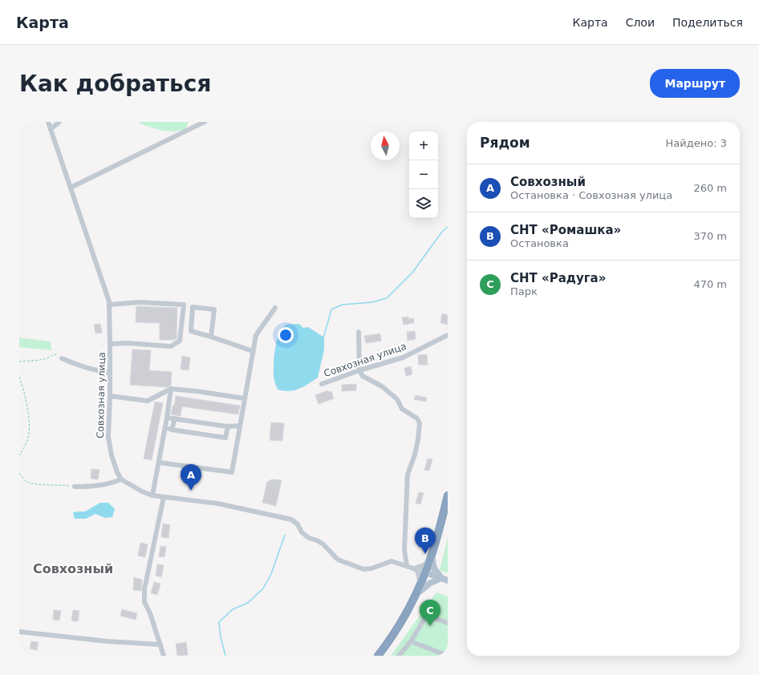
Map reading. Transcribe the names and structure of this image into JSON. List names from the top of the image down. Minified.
{"streets":{"street":["Совхозная улица"]},"districts":["Совхозный"],"north":"top","page":{"header":"Карта","nav":["Карта","Слои","Поделиться"],"buttons":"Маршрут","title":"Как добраться","heading":["Рядом","Найдено: 3"],"map_buttons":["+","−"],"list":[{"mark":"A","name":"Совхозный","note":"Остановка · Совхозная улица","value":"260 m"},{"mark":"B","name":"СНТ «Ромашка»","note":"Остановка","value":"370 m"},{"mark":"C","name":"СНТ «Радуга»","note":"Парк","value":"470 m"}],"pins":["A","B","C"]}}
